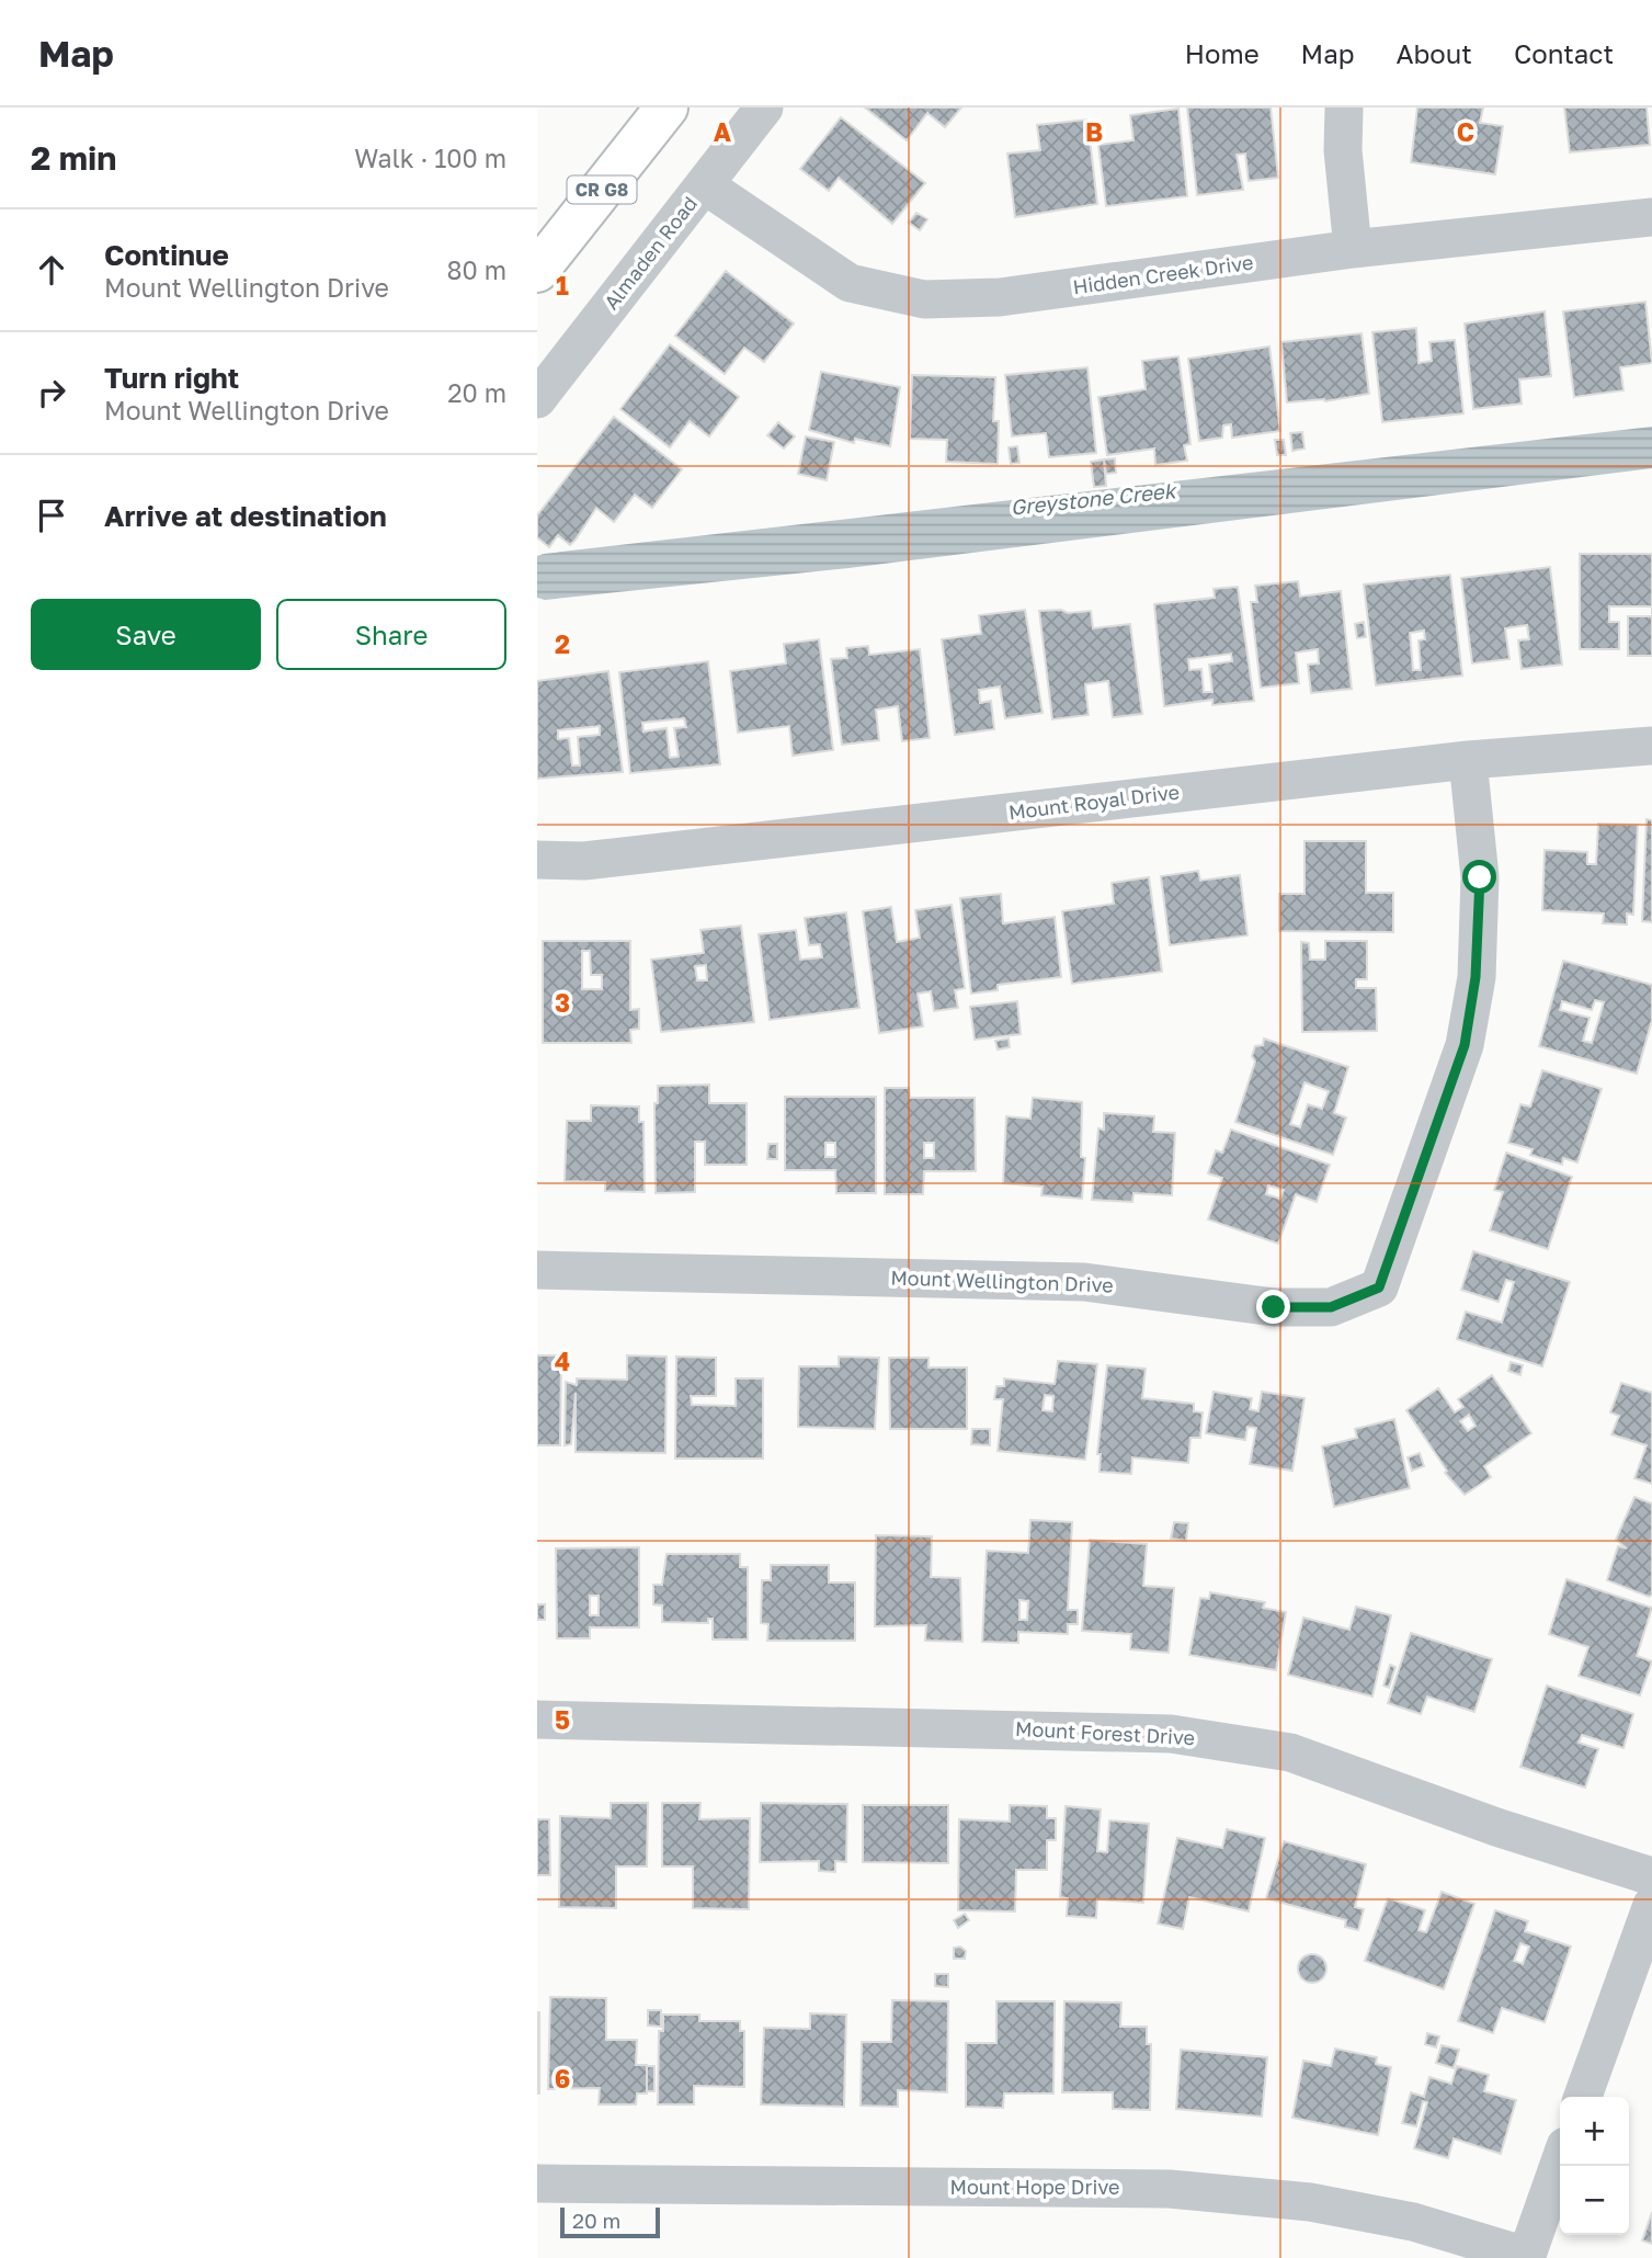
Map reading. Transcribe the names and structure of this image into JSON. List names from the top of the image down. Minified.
{"streets":{"main road":["CR G8"],"street":["Almaden Road","Hidden Creek Drive","Mount Royal Drive","Mount Wellington Drive","Mount Forest Drive","Mount Hope Drive"]},"crossings":[["Almaden Road","Hidden Creek Drive"],["Mount Royal Drive","Mount Wellington Drive"]],"water":["Greystone Creek"],"scale_bar":"20 m","page":{"header":"Map","nav":["Home","Map","About","Contact"],"heading":["2 min","Walk · 100 m"],"list":[["Continue","Mount Wellington Drive","80 m"],["Turn right","Mount Wellington Drive","20 m"],"Arrive at destination"],"buttons":["Save","Share"],"map_buttons":["+","−"],"scale":"20 m"},"grid":{"columns":["A","B","C"],"rows":["1","2","3","4","5","6"]}}
